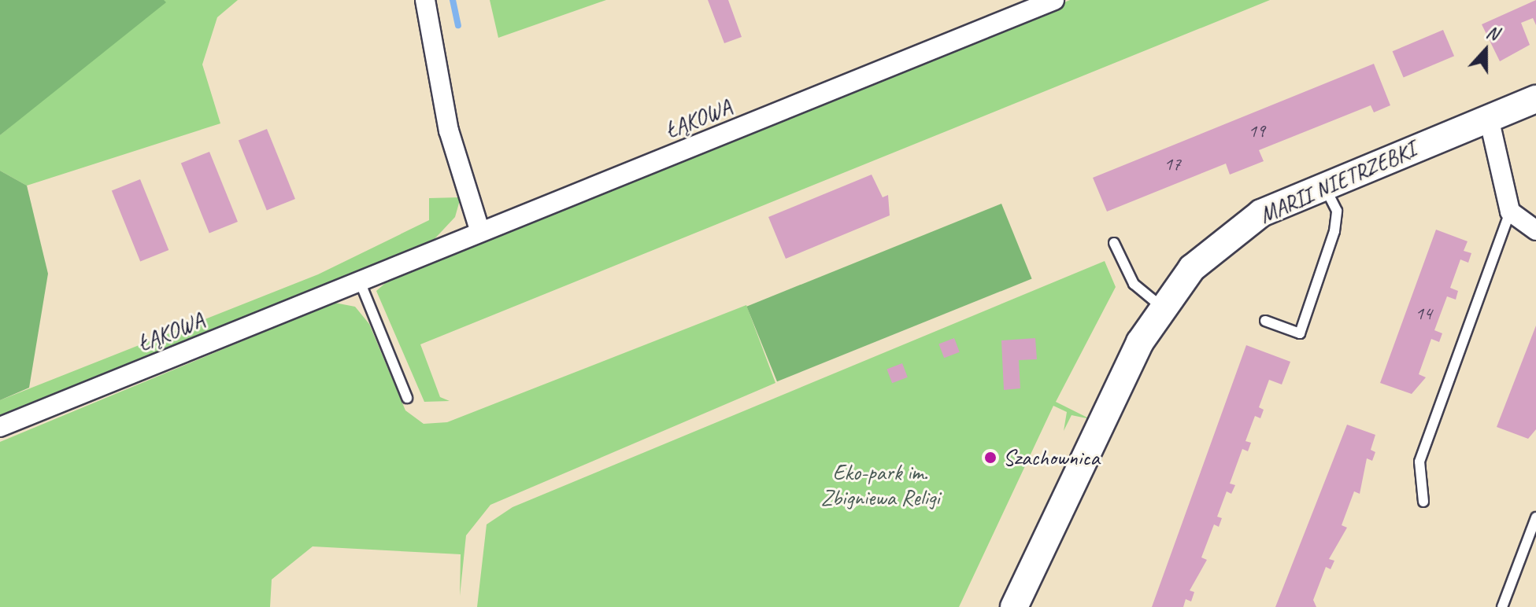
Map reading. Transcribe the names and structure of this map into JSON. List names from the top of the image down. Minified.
{"streets":{"street":["ŁĄKOWA","MARII NIETRZEBKI"]},"parks":["Eko-park im. Zbigniewa Religi"],"places":["Szachownica"],"house_numbers":["19","17","14"],"north":"top"}
